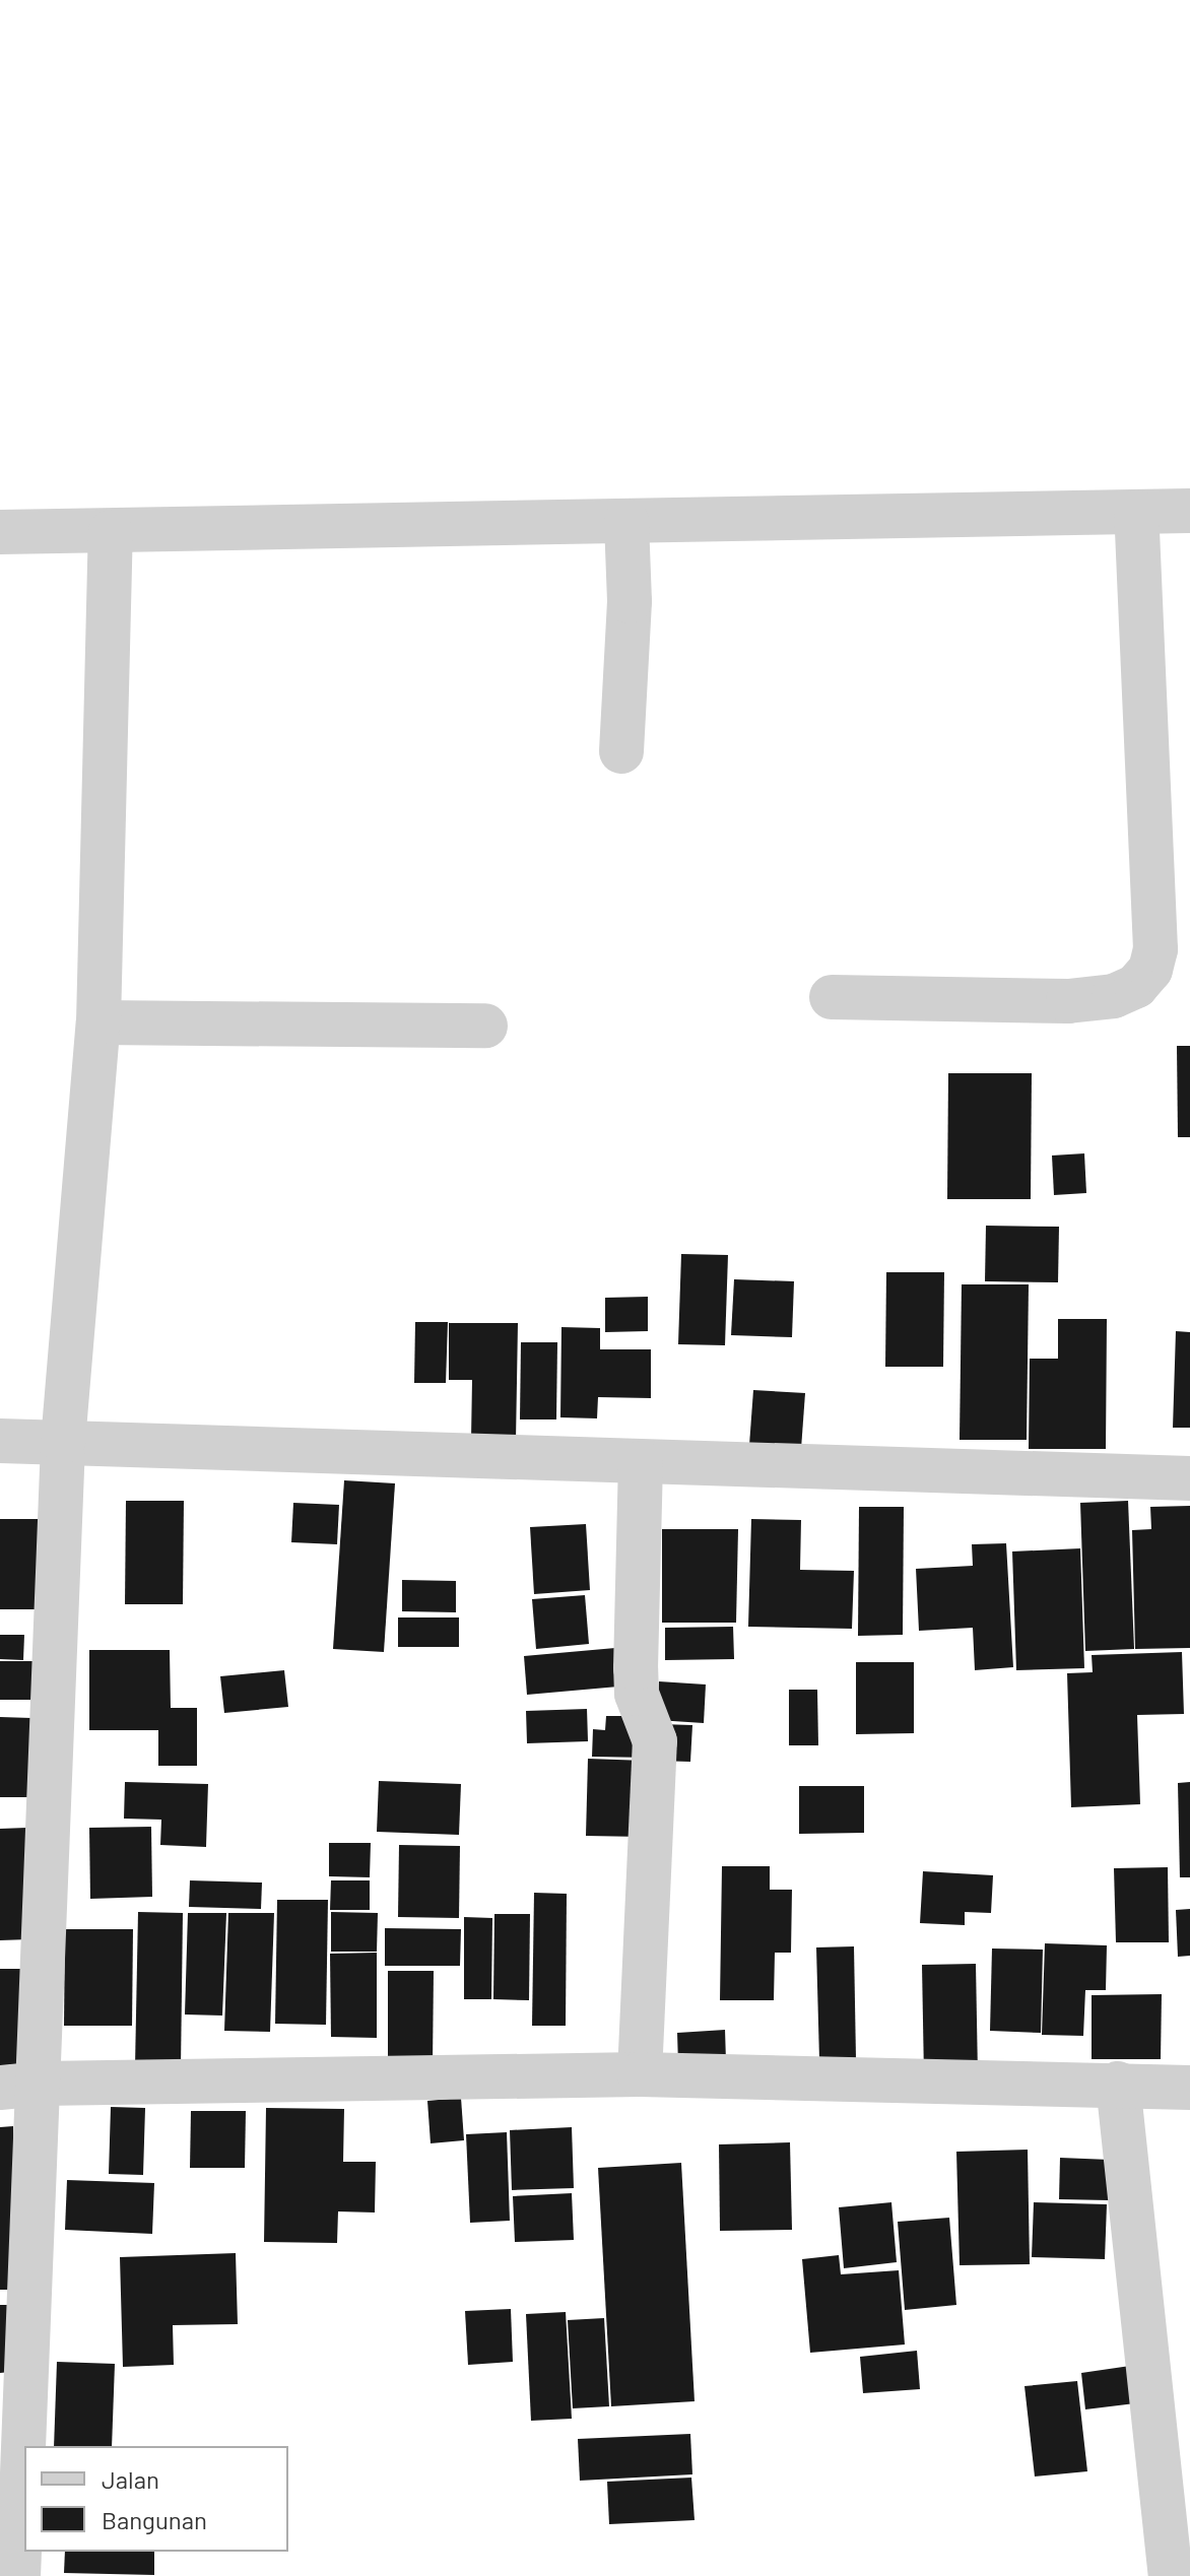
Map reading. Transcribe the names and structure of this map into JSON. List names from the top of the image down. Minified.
{"legend":["Jalan","Bangunan"]}
